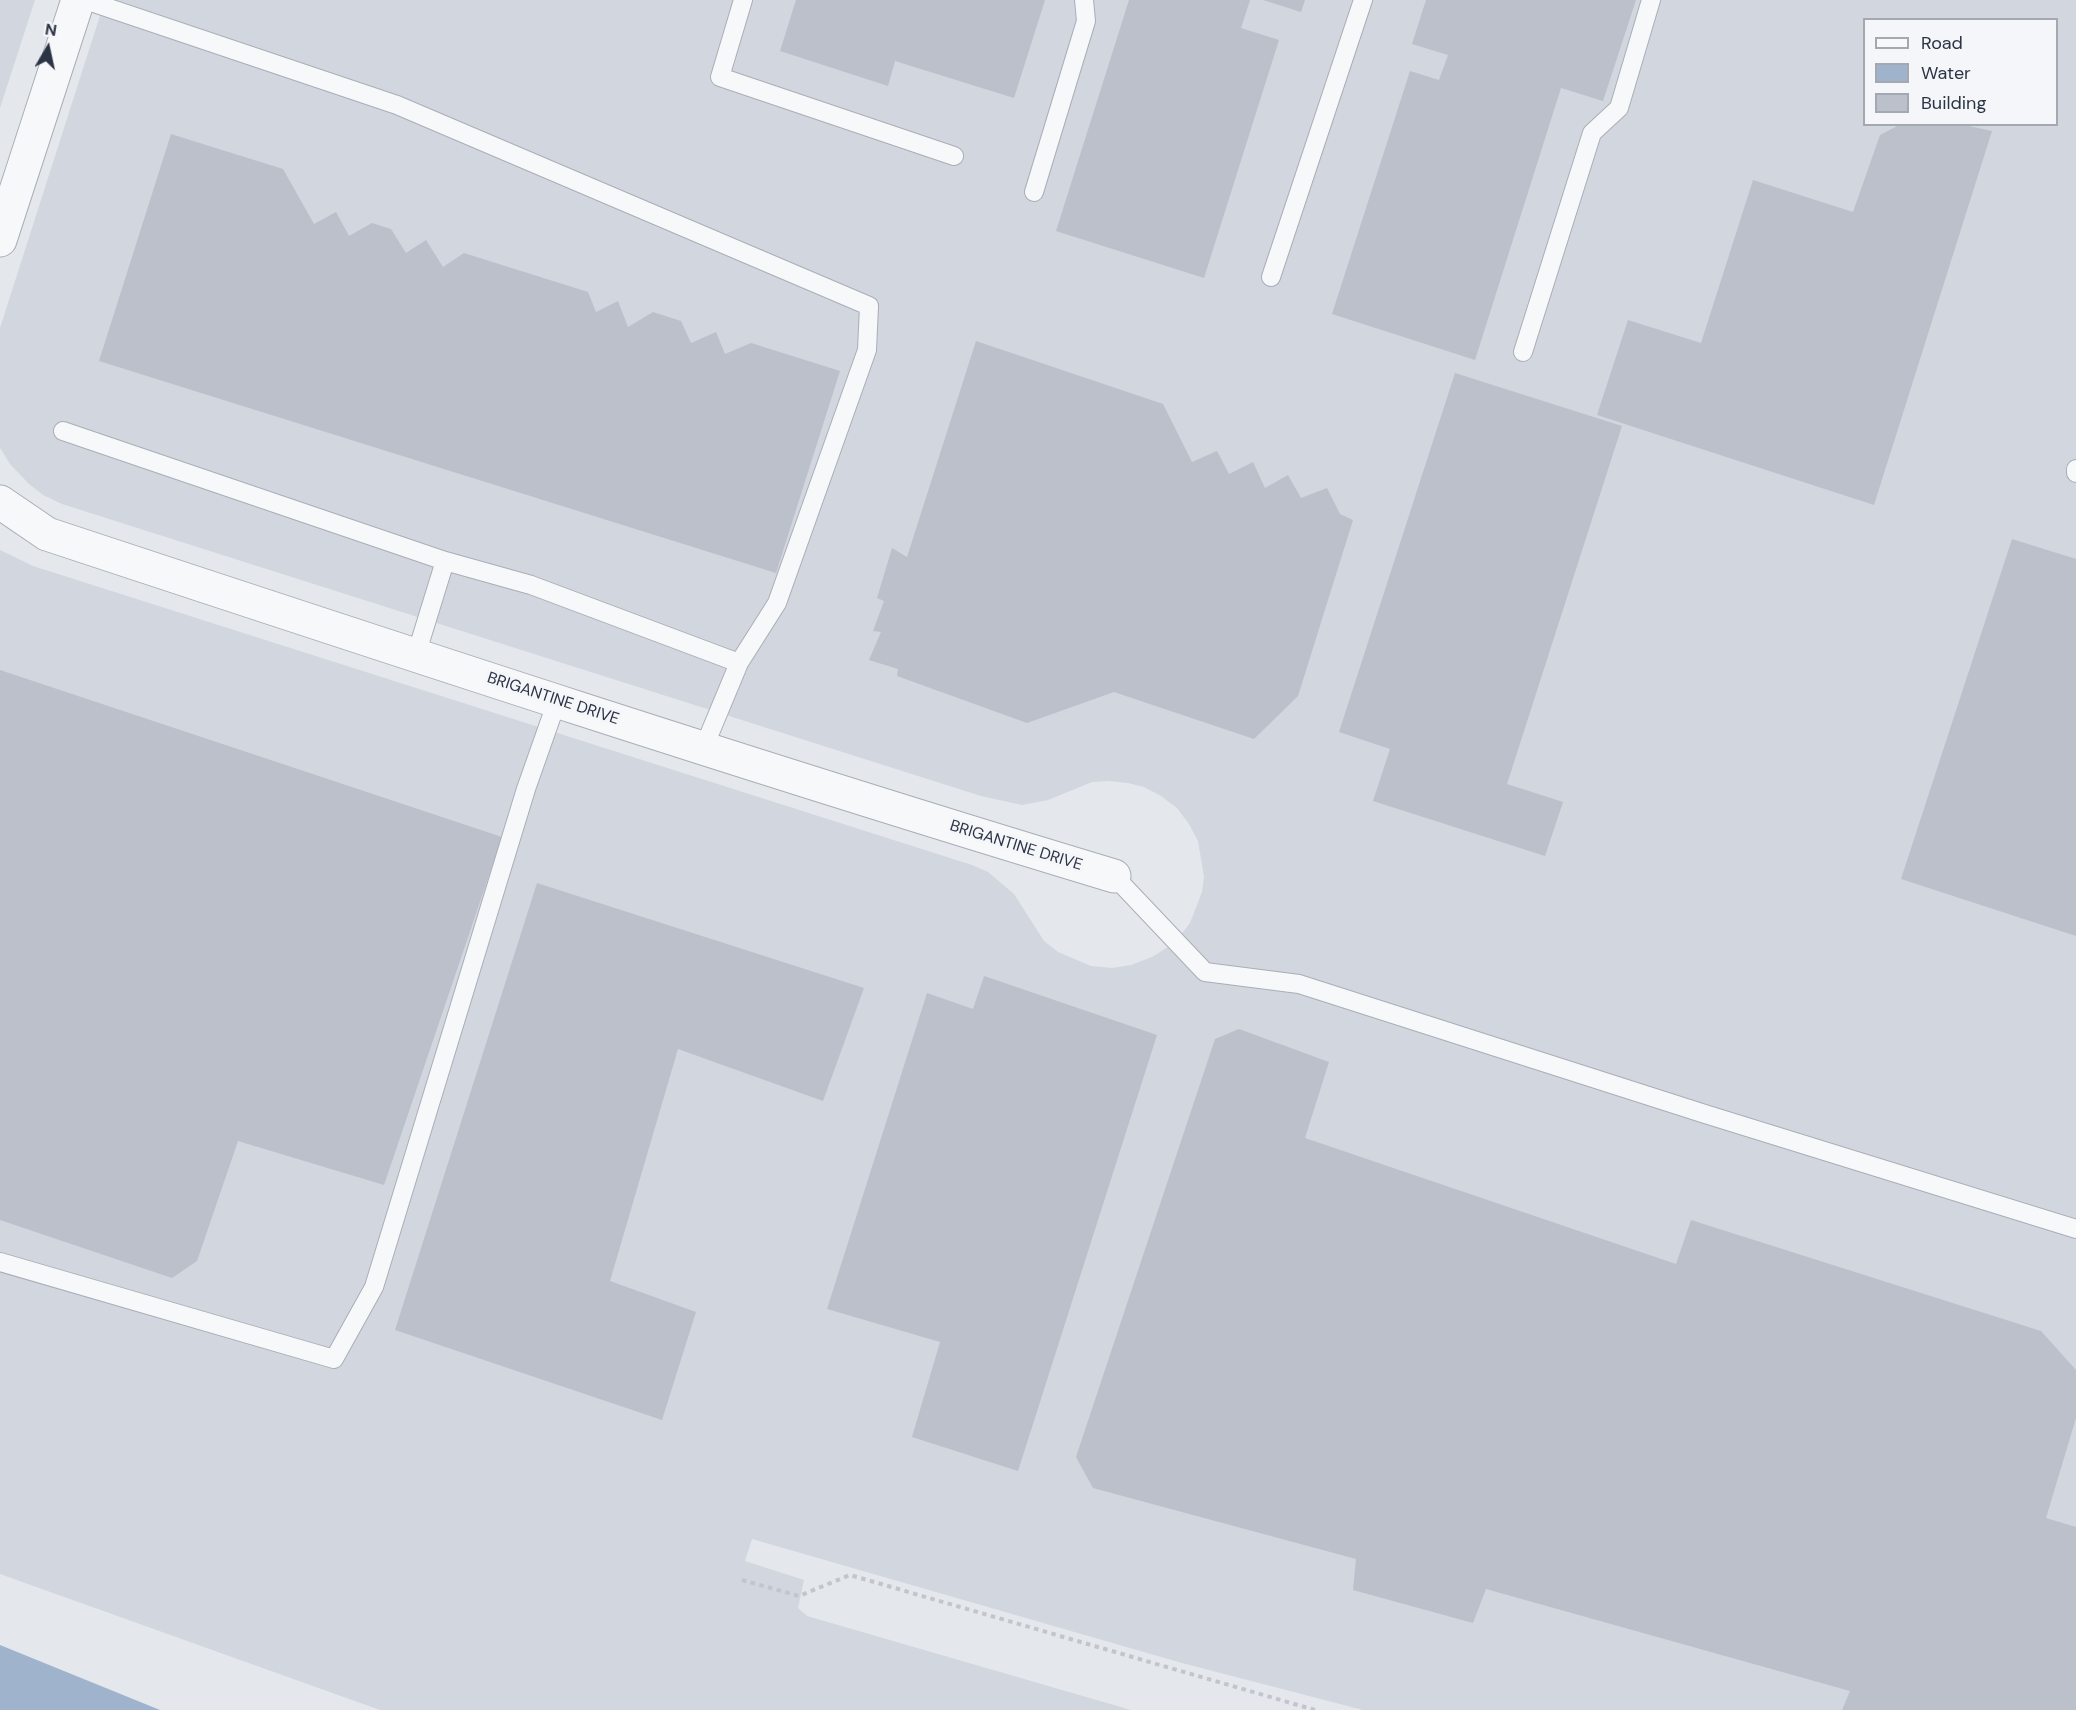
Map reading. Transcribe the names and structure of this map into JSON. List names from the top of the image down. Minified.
{"streets":{"street":["BRIGANTINE DRIVE"]},"legend":["Road","Water","Building"],"north":"top"}
